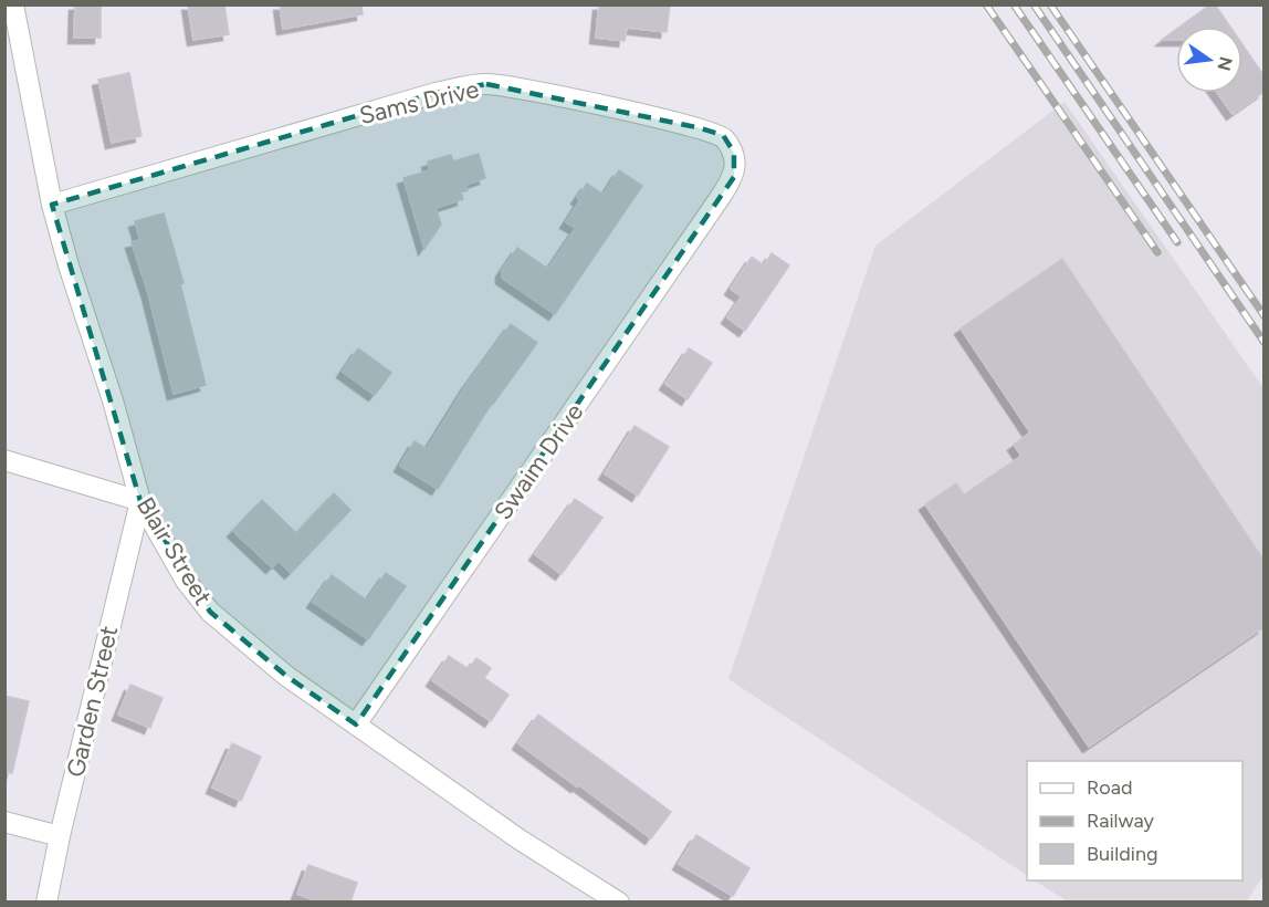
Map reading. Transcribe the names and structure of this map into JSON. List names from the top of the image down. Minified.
{"streets":{"street":["Sams Drive","Swaim Drive","Blair Street","Garden Street"]},"crossings":[["Sams Drive","Swaim Drive"],["Sams Drive","Blair Street"],["Swaim Drive","Blair Street"],["Blair Street","Garden Street"]],"legend":["Road","Railway","Building"],"north":"right"}
